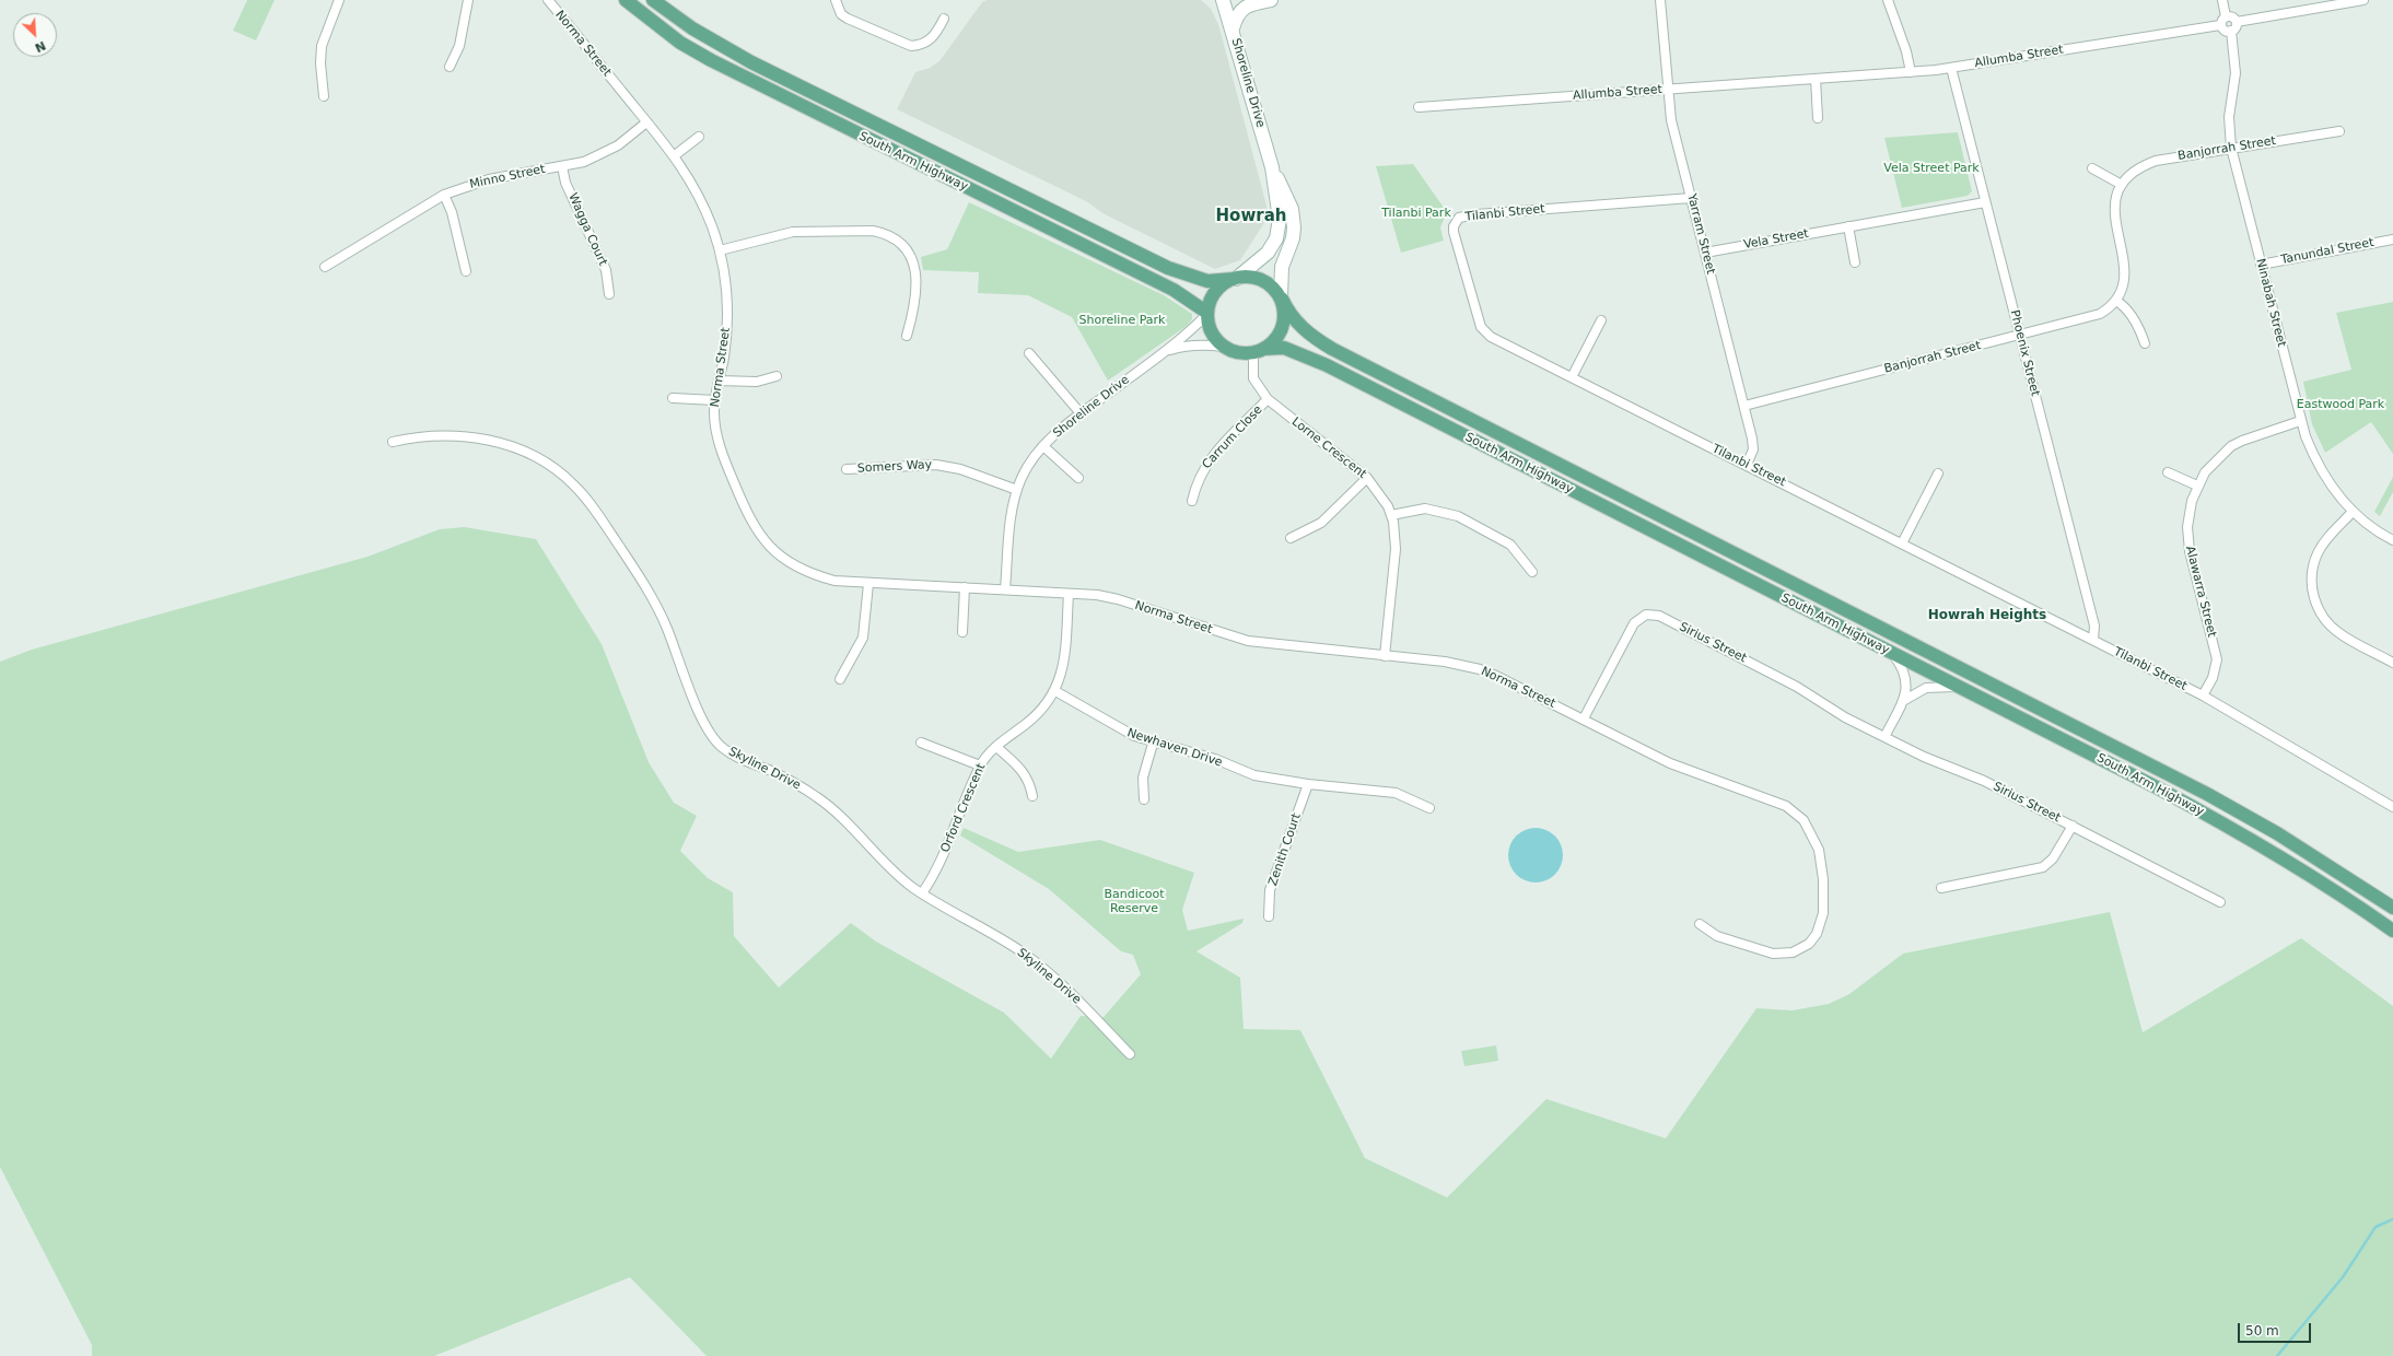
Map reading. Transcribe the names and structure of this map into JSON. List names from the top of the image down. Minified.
{"streets":{"main road":["Shoreline Drive","South Arm Highway"],"street":["Norma Street","Allumba Street","Banjorrah Street","Minno Street","Tilanbi Street","Wagga Court","Yarram Street","Vela Street","Tanundal Street","Ninabah Street","Phoenix Street","Carrum Close","Lorne Crescent","Somers Way","Alawarra Street","Sirius Street","Newhaven Drive","Skyline Drive","Orford Crescent","Zenith Court"]},"crossings":[["Norma Street","Shoreline Drive"],["Norma Street","Minno Street"],["Norma Street","Lorne Crescent"],["Norma Street","Sirius Street"],["Norma Street","Orford Crescent"],["Allumba Street","Yarram Street"],["Allumba Street","Ninabah Street"],["Allumba Street","Phoenix Street"],["Shoreline Drive","South Arm Highway"],["Shoreline Drive","Lorne Crescent"],["Shoreline Drive","Somers Way"],["Banjorrah Street","Yarram Street"],["Banjorrah Street","Ninabah Street"],["Banjorrah Street","Phoenix Street"],["South Arm Highway","Lorne Crescent"],["Minno Street","Wagga Court"],["Tilanbi Street","Yarram Street"],["Tilanbi Street","Phoenix Street"],["Tilanbi Street","Alawarra Street"],["Yarram Street","Vela Street"],["Vela Street","Phoenix Street"],["Tanundal Street","Ninabah Street"],["Ninabah Street","Alawarra Street"],["Carrum Close","Lorne Crescent"],["Newhaven Drive","Orford Crescent"],["Newhaven Drive","Zenith Court"],["Skyline Drive","Orford Crescent"]],"districts":["Howrah","Howrah Heights"],"parks":["Vela Street Park","Tilanbi Park","Shoreline Park","Eastwood Park","Bandicoot Reserve"],"scale_bar":"50 m","north":"bottom right"}
